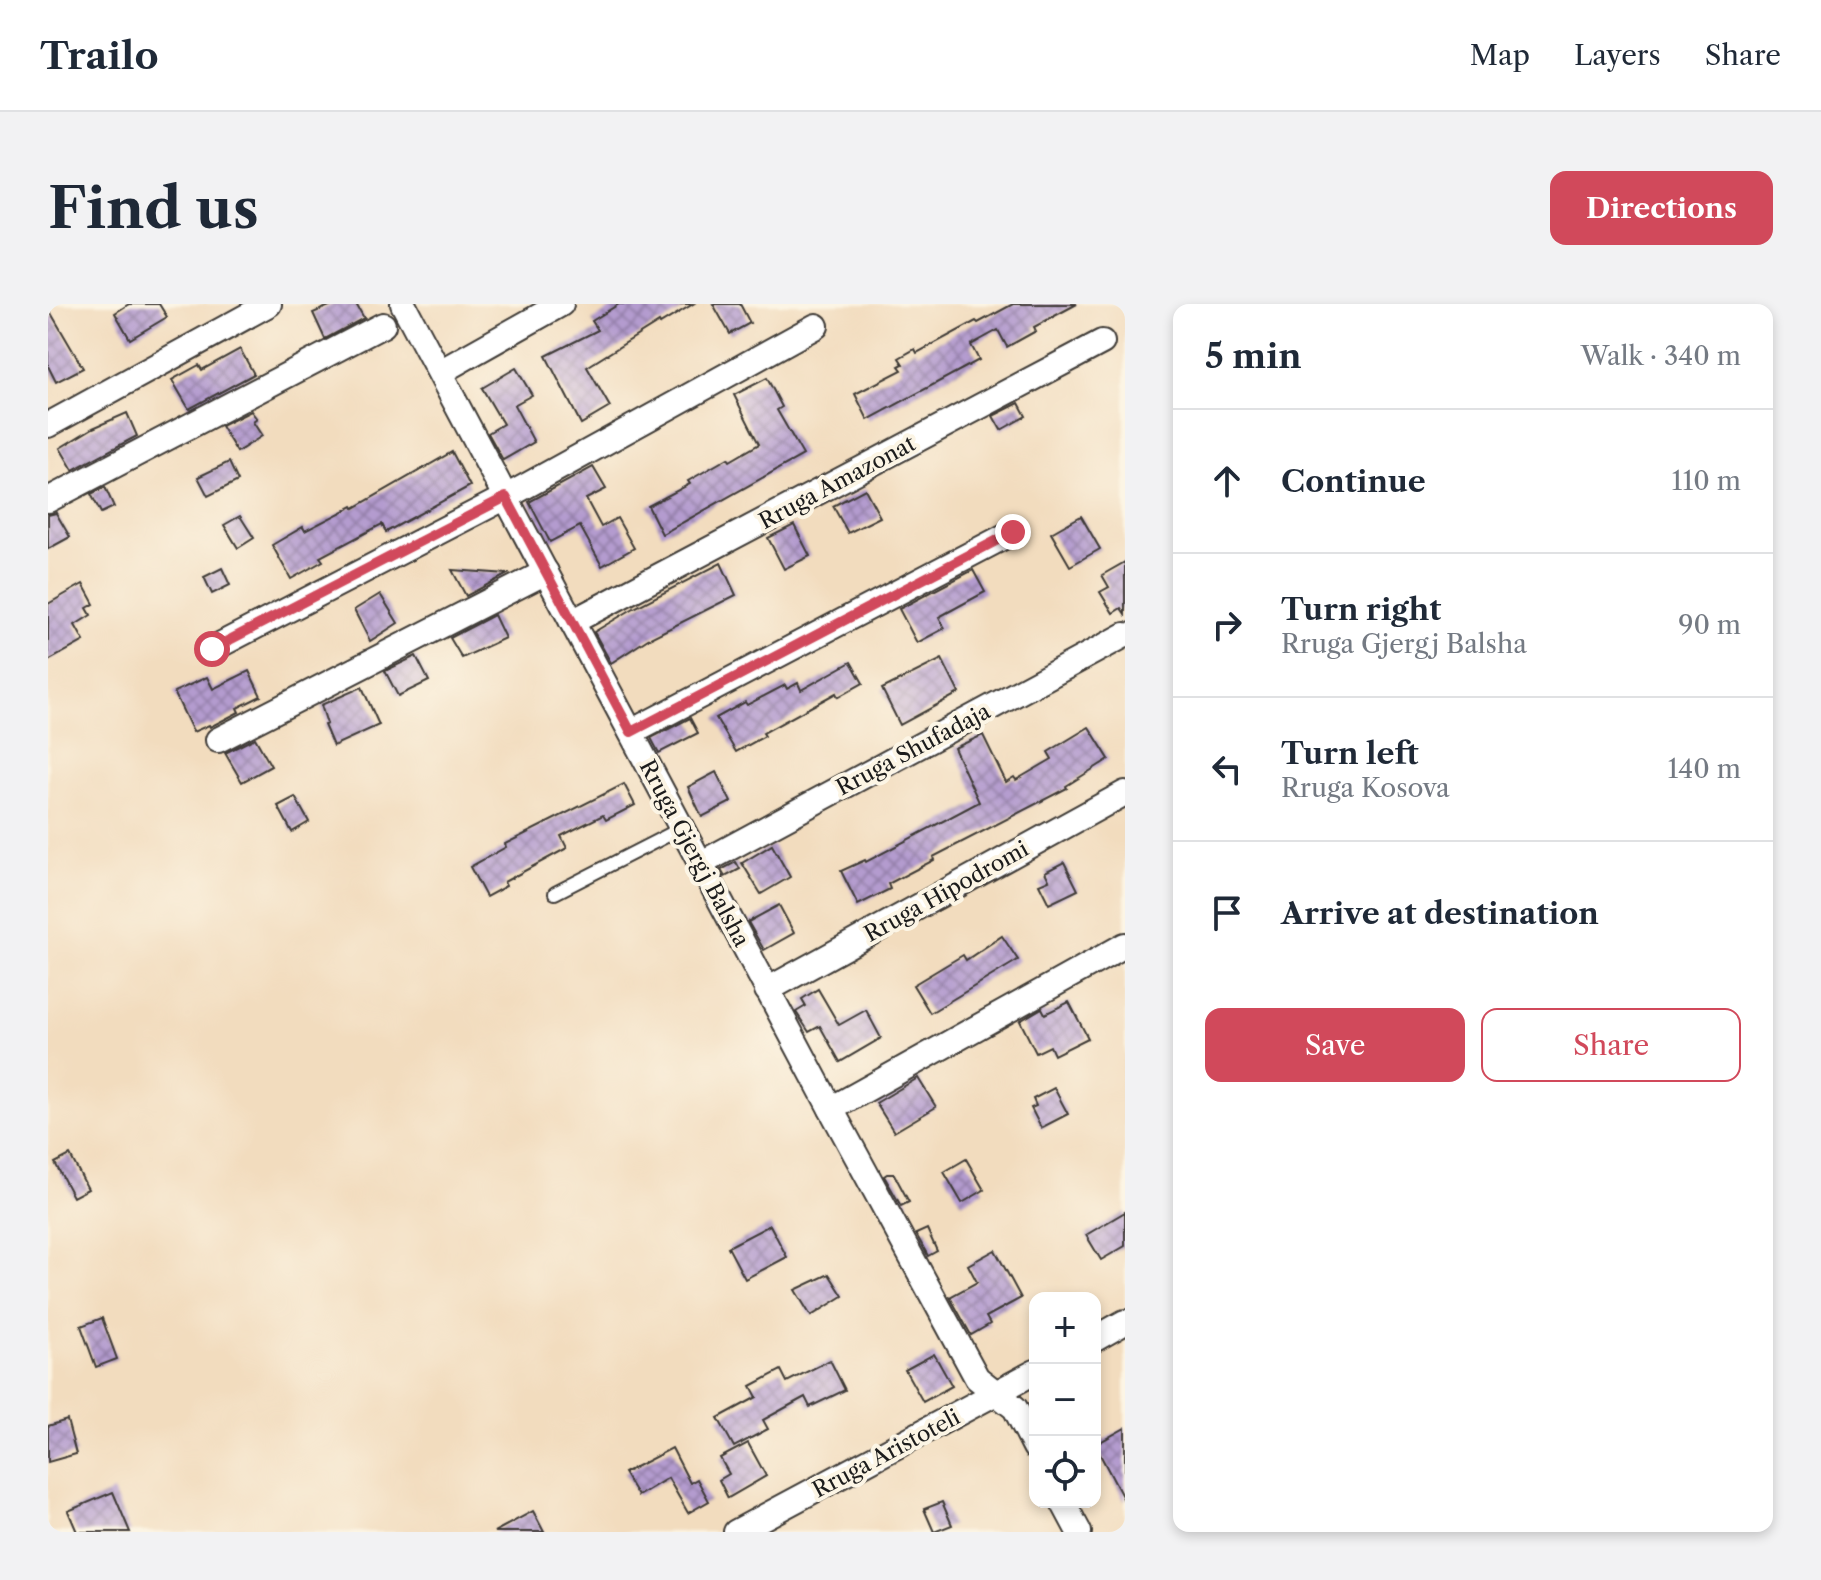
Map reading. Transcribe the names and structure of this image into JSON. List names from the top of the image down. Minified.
{"streets":{"street":["Rruga Amazonat","Rruga Shufadaja","Rruga Gjergj Balsha","Rruga Hipodromi","Rruga Aristoteli"]},"crossings":[["Rruga Amazonat","Rruga Gjergj Balsha"],["Rruga Shufadaja","Rruga Gjergj Balsha"],["Rruga Gjergj Balsha","Rruga Hipodromi"],["Rruga Gjergj Balsha","Rruga Aristoteli"]],"page":{"header":"Trailo","nav":["Map","Layers","Share"],"buttons":["Directions",["Save","Share"]],"title":"Find us","heading":["5 min","Walk · 340 m"],"list":[["Continue","110 m"],["Turn right","Rruga Gjergj Balsha","90 m"],["Turn left","Rruga Kosova","140 m"],"Arrive at destination"],"map_buttons":["+","−"]}}
